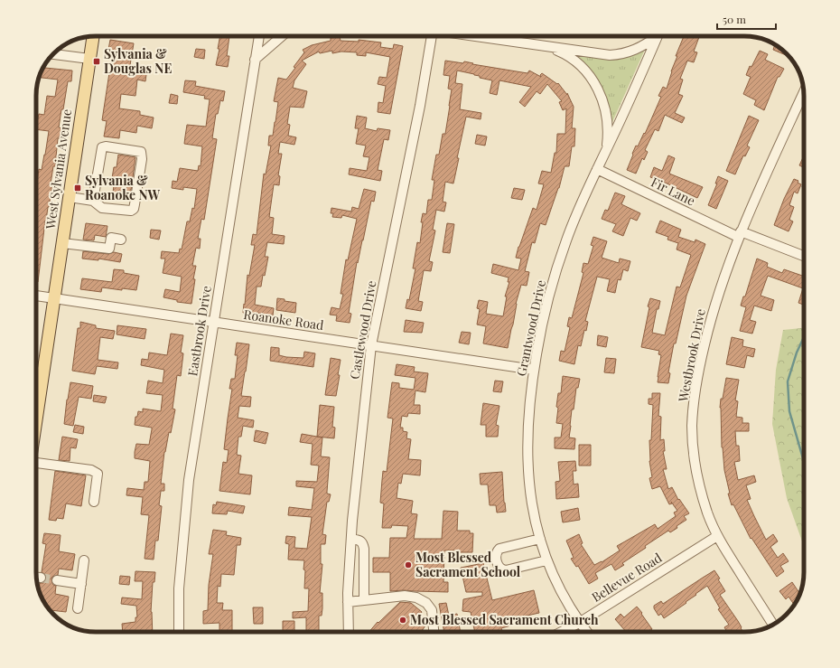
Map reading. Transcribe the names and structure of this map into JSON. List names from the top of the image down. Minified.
{"streets":{"main road":["West Sylvania Avenue"],"street":["Fir Lane","Roanoke Road","Grantwood Drive","Castlewood Drive","Eastbrook Drive","Westbrook Drive","Bellevue Road"]},"crossings":[["West Sylvania Avenue","Roanoke Road"],["Fir Lane","Grantwood Drive"],["Fir Lane","Westbrook Drive"],["Roanoke Road","Grantwood Drive"],["Roanoke Road","Castlewood Drive"],["Roanoke Road","Eastbrook Drive"],["Grantwood Drive","Bellevue Road"],["Westbrook Drive","Bellevue Road"]],"places":{"transit":["Sylvania & Douglas NE","Sylvania & Roanoke NW"],"other":["Most Blessed Sacrament School","Most Blessed Sacrament Church"]},"scale_bar":"50 m"}
